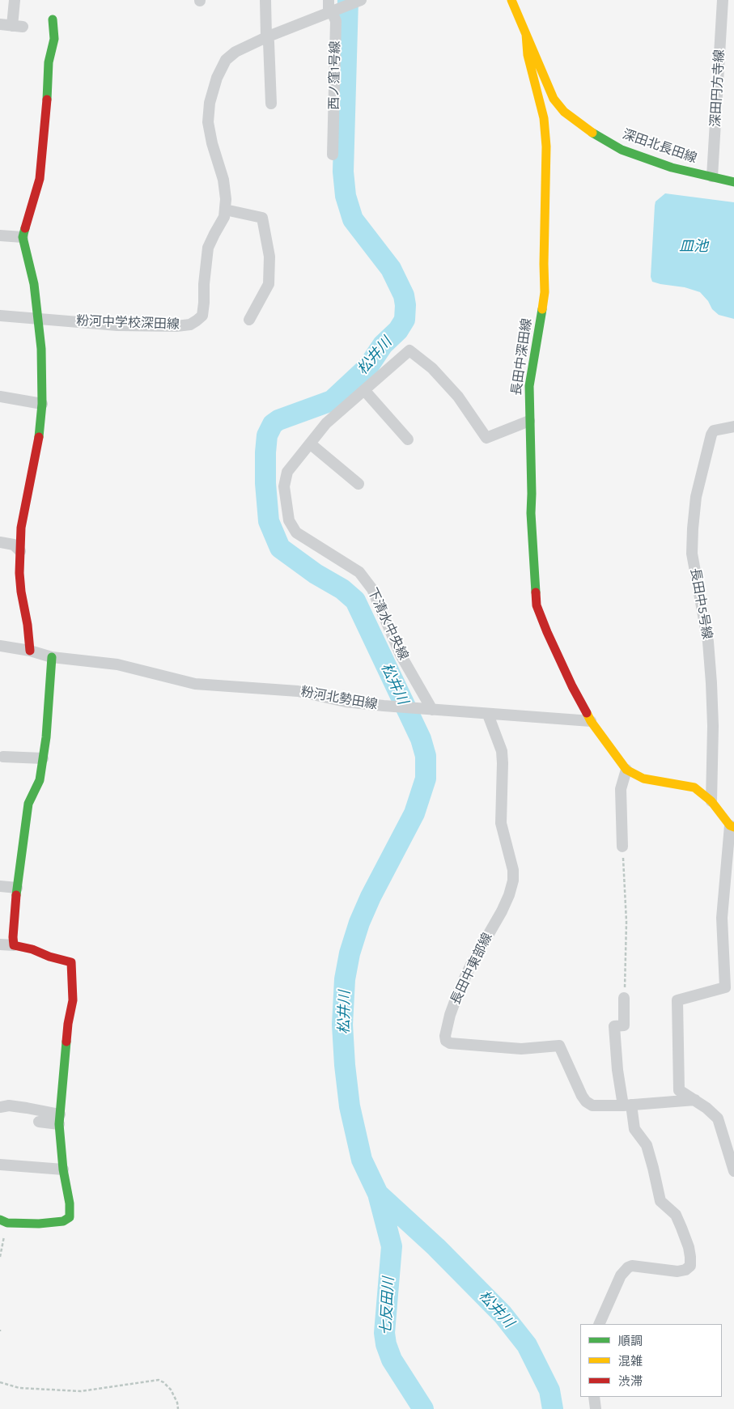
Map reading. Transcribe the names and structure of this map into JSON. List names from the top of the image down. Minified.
{"streets":{"street":["西ノ窪1号線","深田円方寺線","深田北長田線","粉河中学校深田線","長田中深田線","長田中5号線","下清水中央線","粉河北勢田線","長田中東部線"]},"crossings":[["西ノ窪1号線","粉河中学校深田線"],["深田円方寺線","深田北長田線"],["深田北長田線","長田中深田線"],["長田中深田線","下清水中央線"],["長田中深田線","粉河北勢田線"],["下清水中央線","粉河北勢田線"],["粉河北勢田線","長田中東部線"]],"water":["皿池","松井川","七反田川"],"legend":["順調","混雑","渋滞"]}
